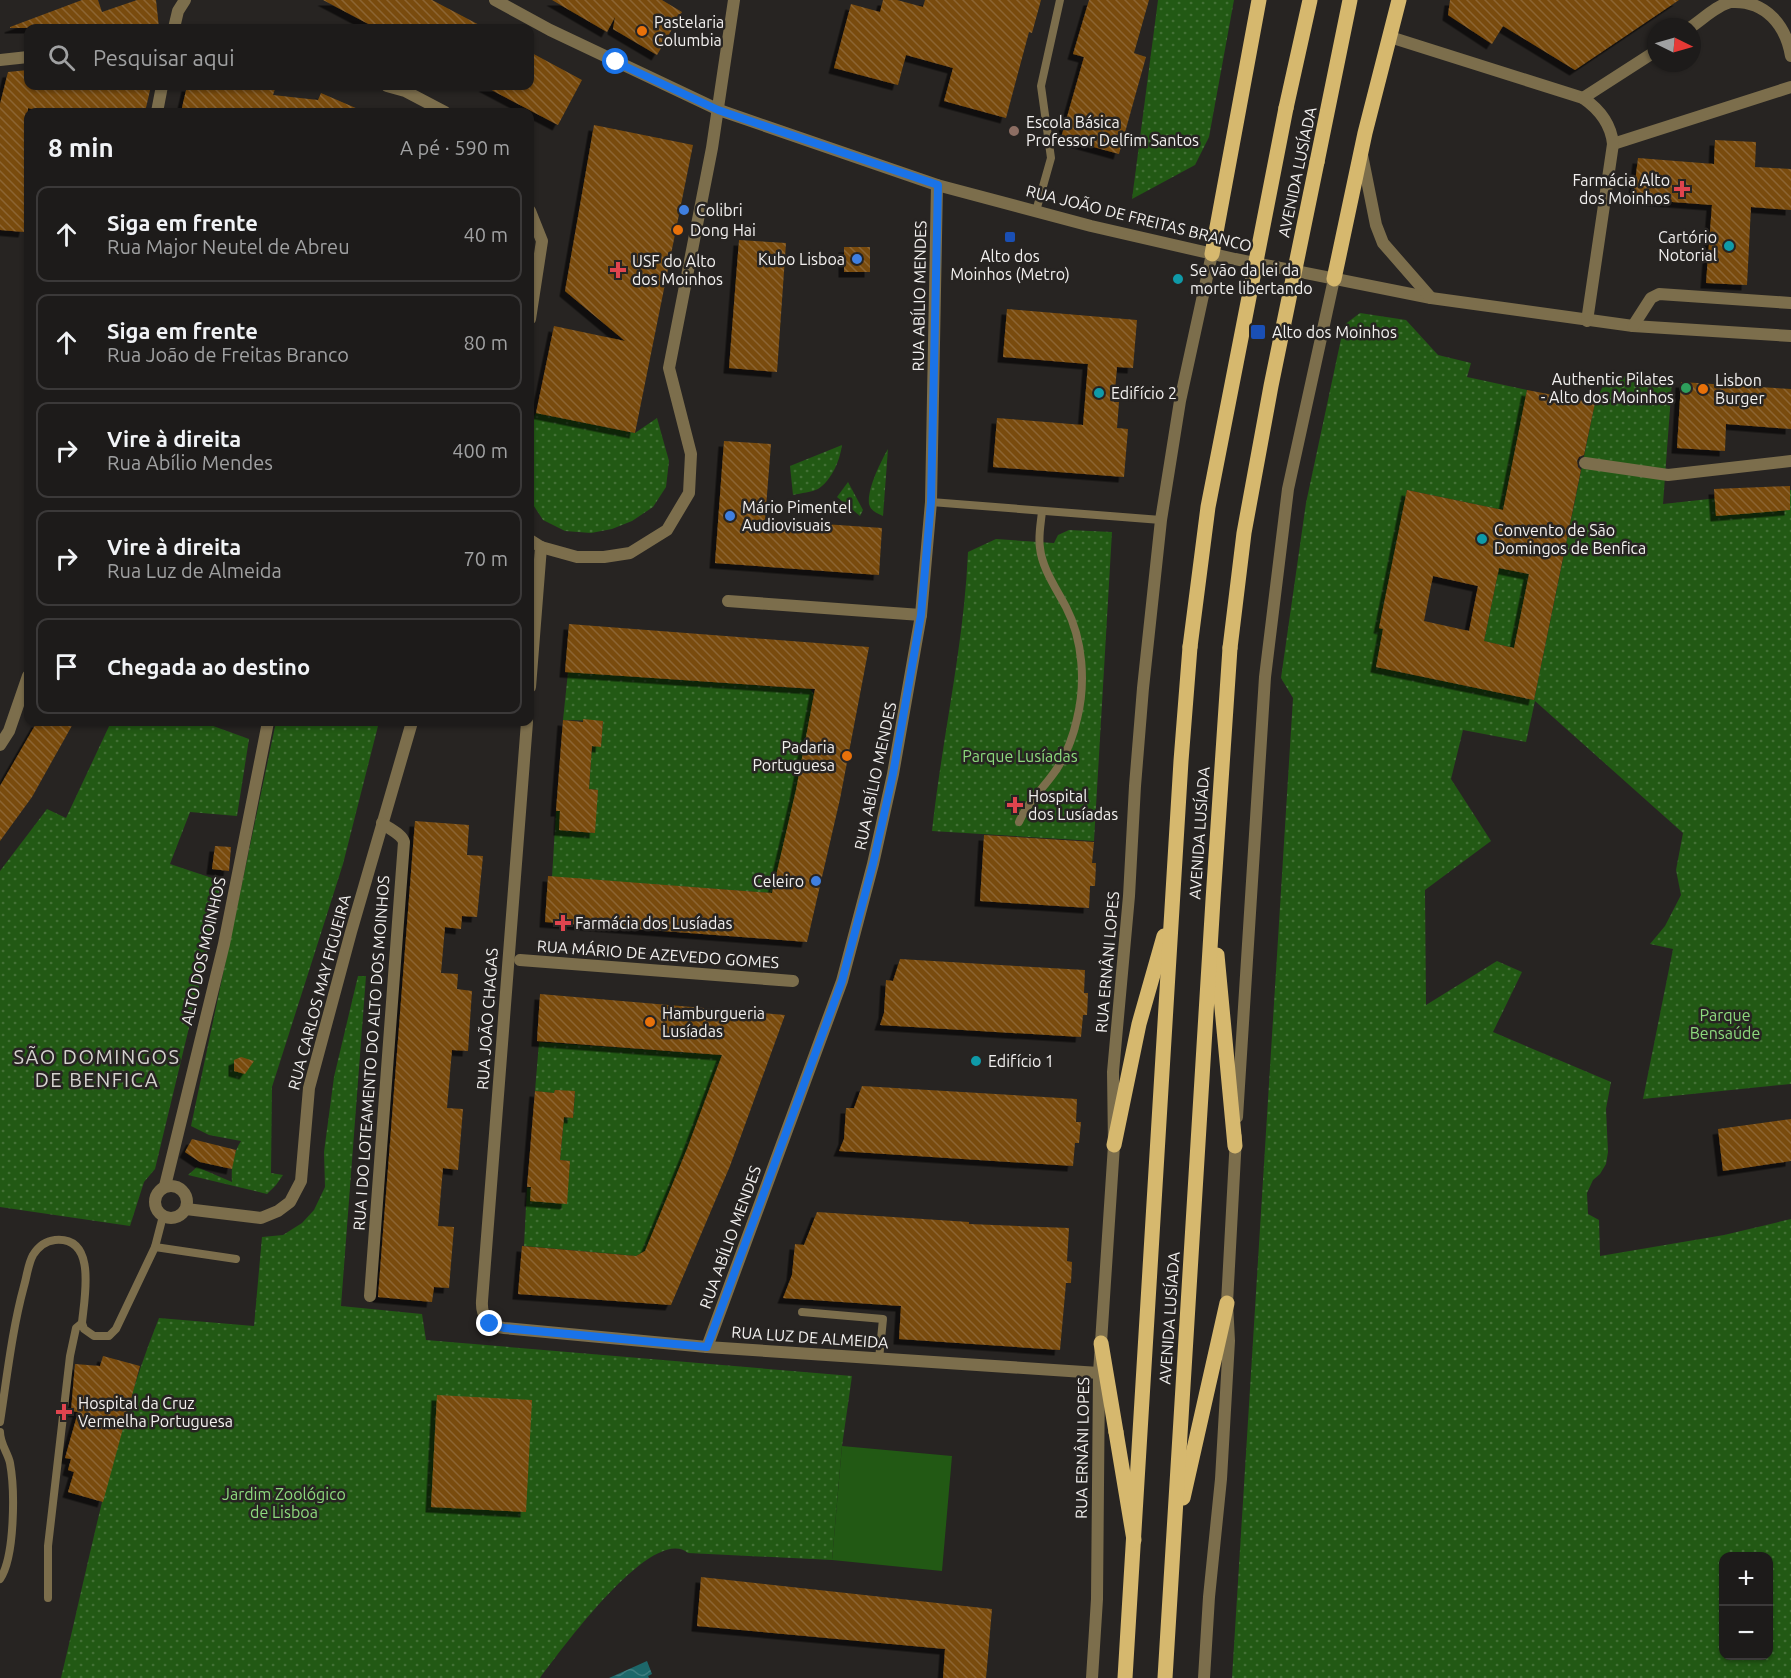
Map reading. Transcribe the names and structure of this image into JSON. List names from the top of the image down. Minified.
{"streets":{"main road":["AVENIDA LUSÍADA"],"street":["RUA JOÃO DE FREITAS BRANCO","RUA ABÍLIO MENDES","ALTO DOS MOINHOS","RUA MÁRIO DE AZEVEDO GOMES","RUA ERNÂNI LOPES","RUA CARLOS MAY FIGUEIRA","RUA JOÃO CHAGAS","RUA I DO LOTEAMENTO DO ALTO DOS MOINHOS","RUA LUZ DE ALMEIDA"]},"crossings":[["RUA JOÃO DE FREITAS BRANCO","RUA ABÍLIO MENDES"],["RUA JOÃO DE FREITAS BRANCO","RUA ERNÂNI LOPES"],["RUA ABÍLIO MENDES","RUA LUZ DE ALMEIDA"],["ALTO DOS MOINHOS","RUA CARLOS MAY FIGUEIRA"],["RUA ERNÂNI LOPES","RUA LUZ DE ALMEIDA"],["RUA CARLOS MAY FIGUEIRA","RUA I DO LOTEAMENTO DO ALTO DOS MOINHOS"],["RUA JOÃO CHAGAS","RUA LUZ DE ALMEIDA"]],"districts":["SÃO DOMINGOS DE BENFICA"],"parks":["Parque Lusíadas","Parque Bensaúde","Jardim Zoológico de Lisboa"],"places":{"other":["Pastelaria Columbia","Escola Básica Professor Delfim Santos","Colibri","Dong Hai","Cartório Notorial","Kubo Lisboa","Se vão da lei da morte libertando","Authentic Pilates - Alto dos Moinhos","Lisbon Burger","Edifício 2","Mário Pimentel Audiovisuais","Convento de São Domingos de Benfica","Padaria Portuguesa","Celeiro","Hamburgueria Lusíadas","Edifício 1"],"health":["Farmácia Alto dos Moinhos","USF do Alto dos Moinhos","Hospital dos Lusíadas","Farmácia dos Lusíadas","Hospital da Cruz Vermelha Portuguesa"],"transit":["Alto dos Moinhos (Metro)","Alto dos Moinhos"]},"north":"right","page":{"search":"Pesquisar aqui","heading":["8 min","A pé · 590 m"],"list":[["Siga em frente","Rua Major Neutel de Abreu","40 m"],["Siga em frente","Rua João de Freitas Branco","80 m"],["Vire à direita","Rua Abílio Mendes","400 m"],["Vire à direita","Rua Luz de Almeida","70 m"],"Chegada ao destino"],"map_buttons":["+","−"]}}
